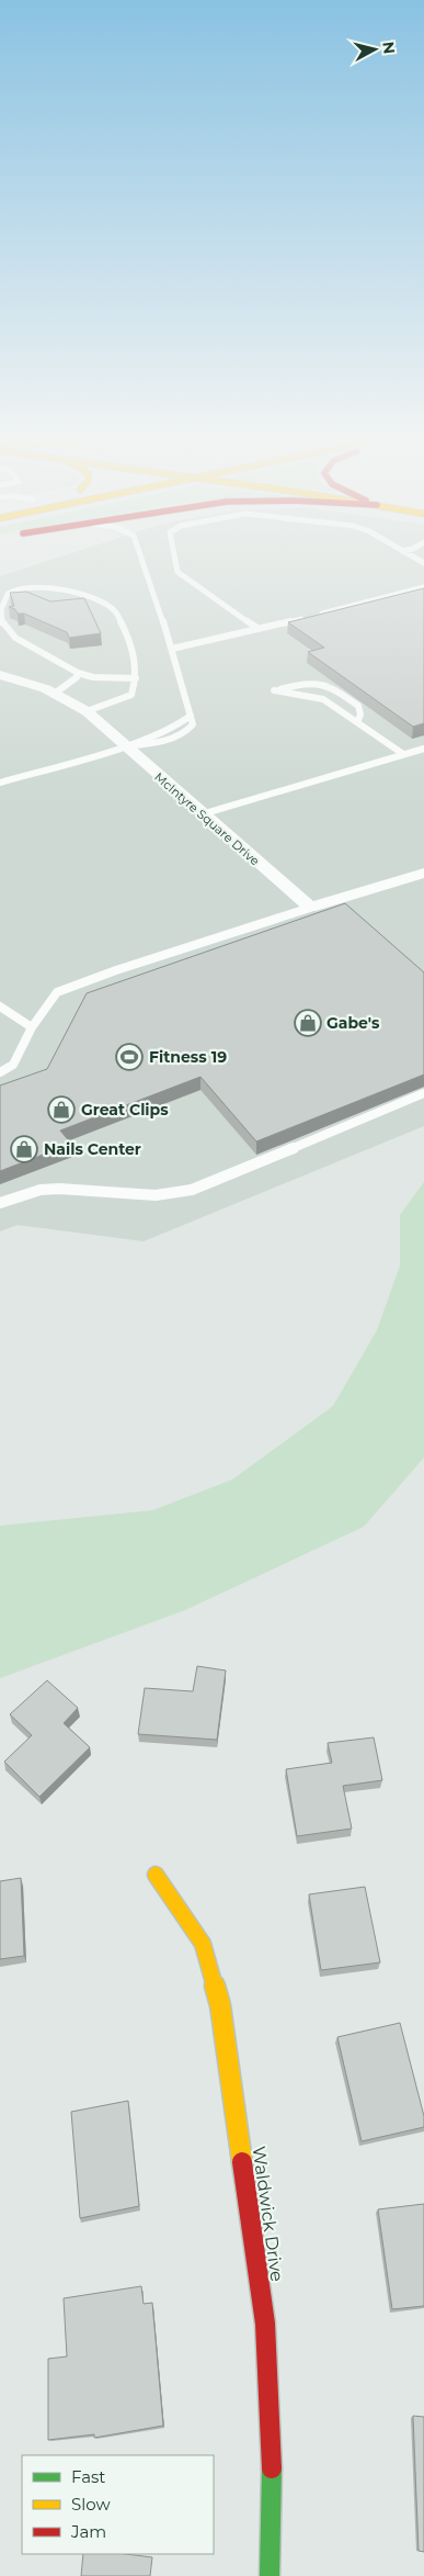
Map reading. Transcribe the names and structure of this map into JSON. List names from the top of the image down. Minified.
{"streets":{"main road":["Waldwick Drive"],"street":["McIntyre Square Drive"]},"places":{"shop":["Gabe's","Great Clips","Nails Center"],"sports":["Fitness 19"]},"legend":["Fast","Slow","Jam"],"north":"right"}
